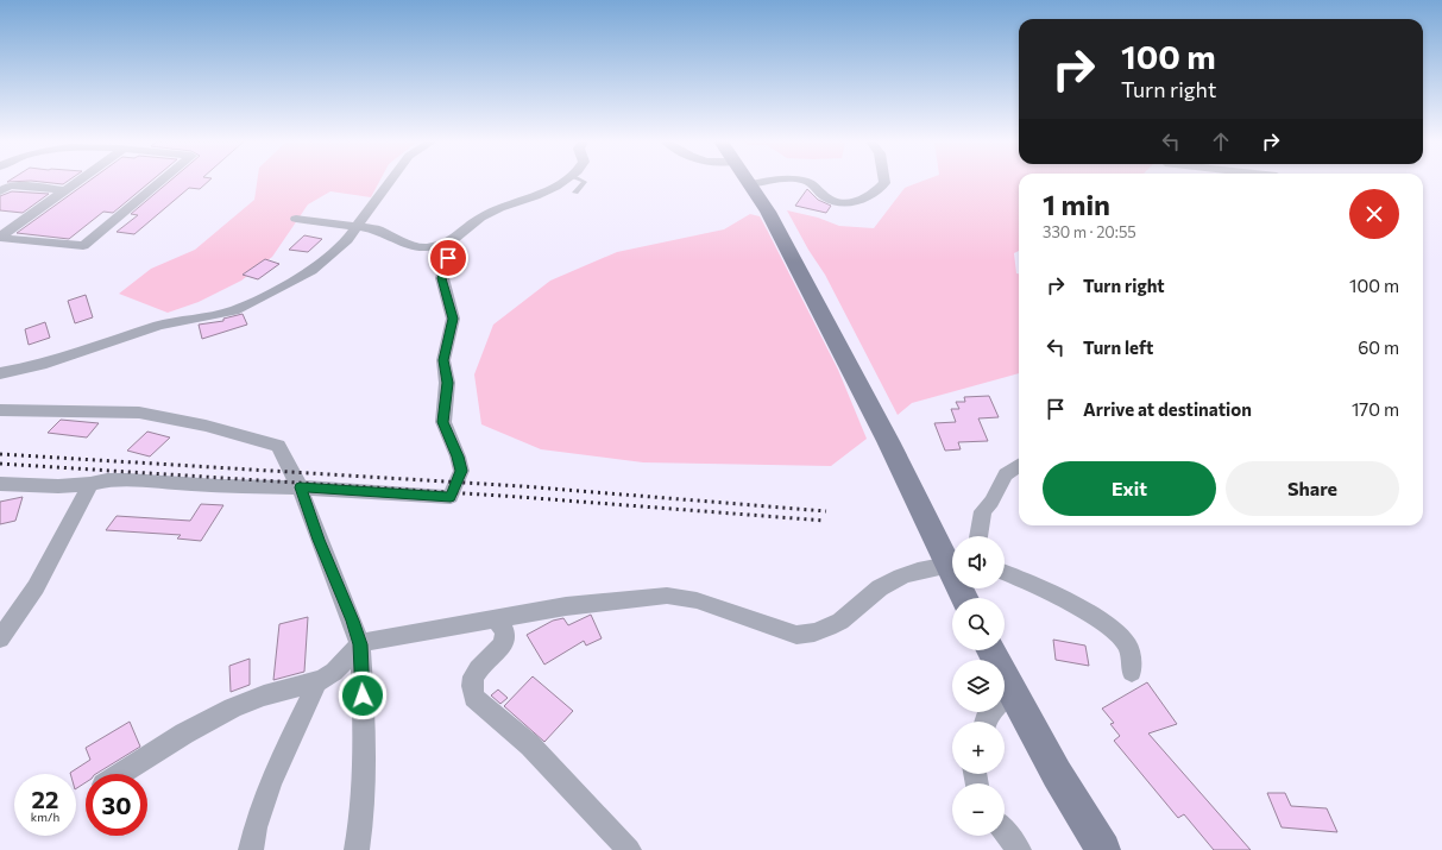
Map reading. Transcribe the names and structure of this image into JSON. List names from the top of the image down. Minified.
{"page":{"turn":["100 m","Turn right"],"heading":["1 min","330 m · 20:55"],"list":[{"name":"Turn right","value":"100 m"},{"name":"Turn left","value":"60 m"},{"name":"Arrive at destination","value":"170 m"}],"buttons":["Exit","Share"],"map_buttons":["+","−"],"speed":"22 km/h","limit":"30"}}
